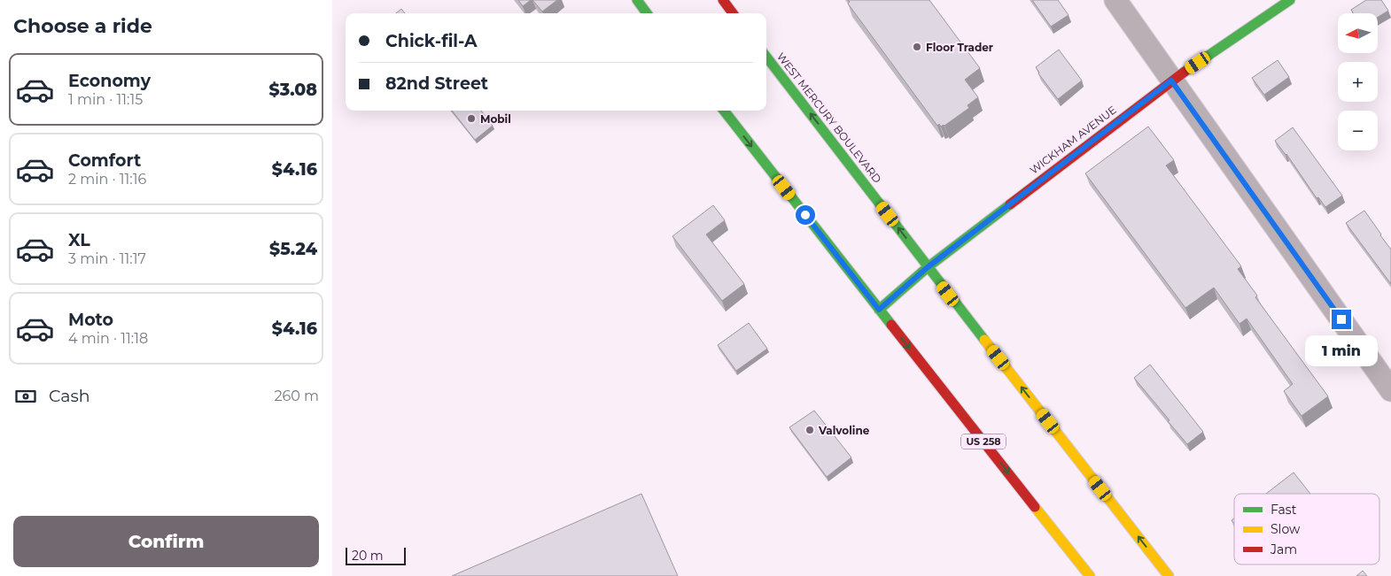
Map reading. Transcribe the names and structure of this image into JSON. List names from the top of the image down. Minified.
{"streets":{"main road":["WEST MERCURY BOULEVARD","WICKHAM AVENUE","US 258"]},"crossings":[["WEST MERCURY BOULEVARD","WICKHAM AVENUE"],["WICKHAM AVENUE","US 258"]],"places":["Floor Trader","Mobil","Valvoline"],"legend":["Fast","Slow","Jam"],"scale_bar":"20 m","north":"left","page":{"heading":"Choose a ride","map_buttons":["+","−"],"banner":["Chick-fil-A","82nd Street"],"list":[{"name":"Economy","note":"1 min · 11:15","value":"$3.08"},{"name":"Comfort","note":"2 min · 11:16","value":"$4.16"},{"name":"XL","note":"3 min · 11:17","value":"$5.24"},{"name":"Moto","note":"4 min · 11:18","value":"$4.16"}],"bubble":"1 min","pay":["Cash","260 m"],"buttons":"Confirm","scale":"20 m"}}
